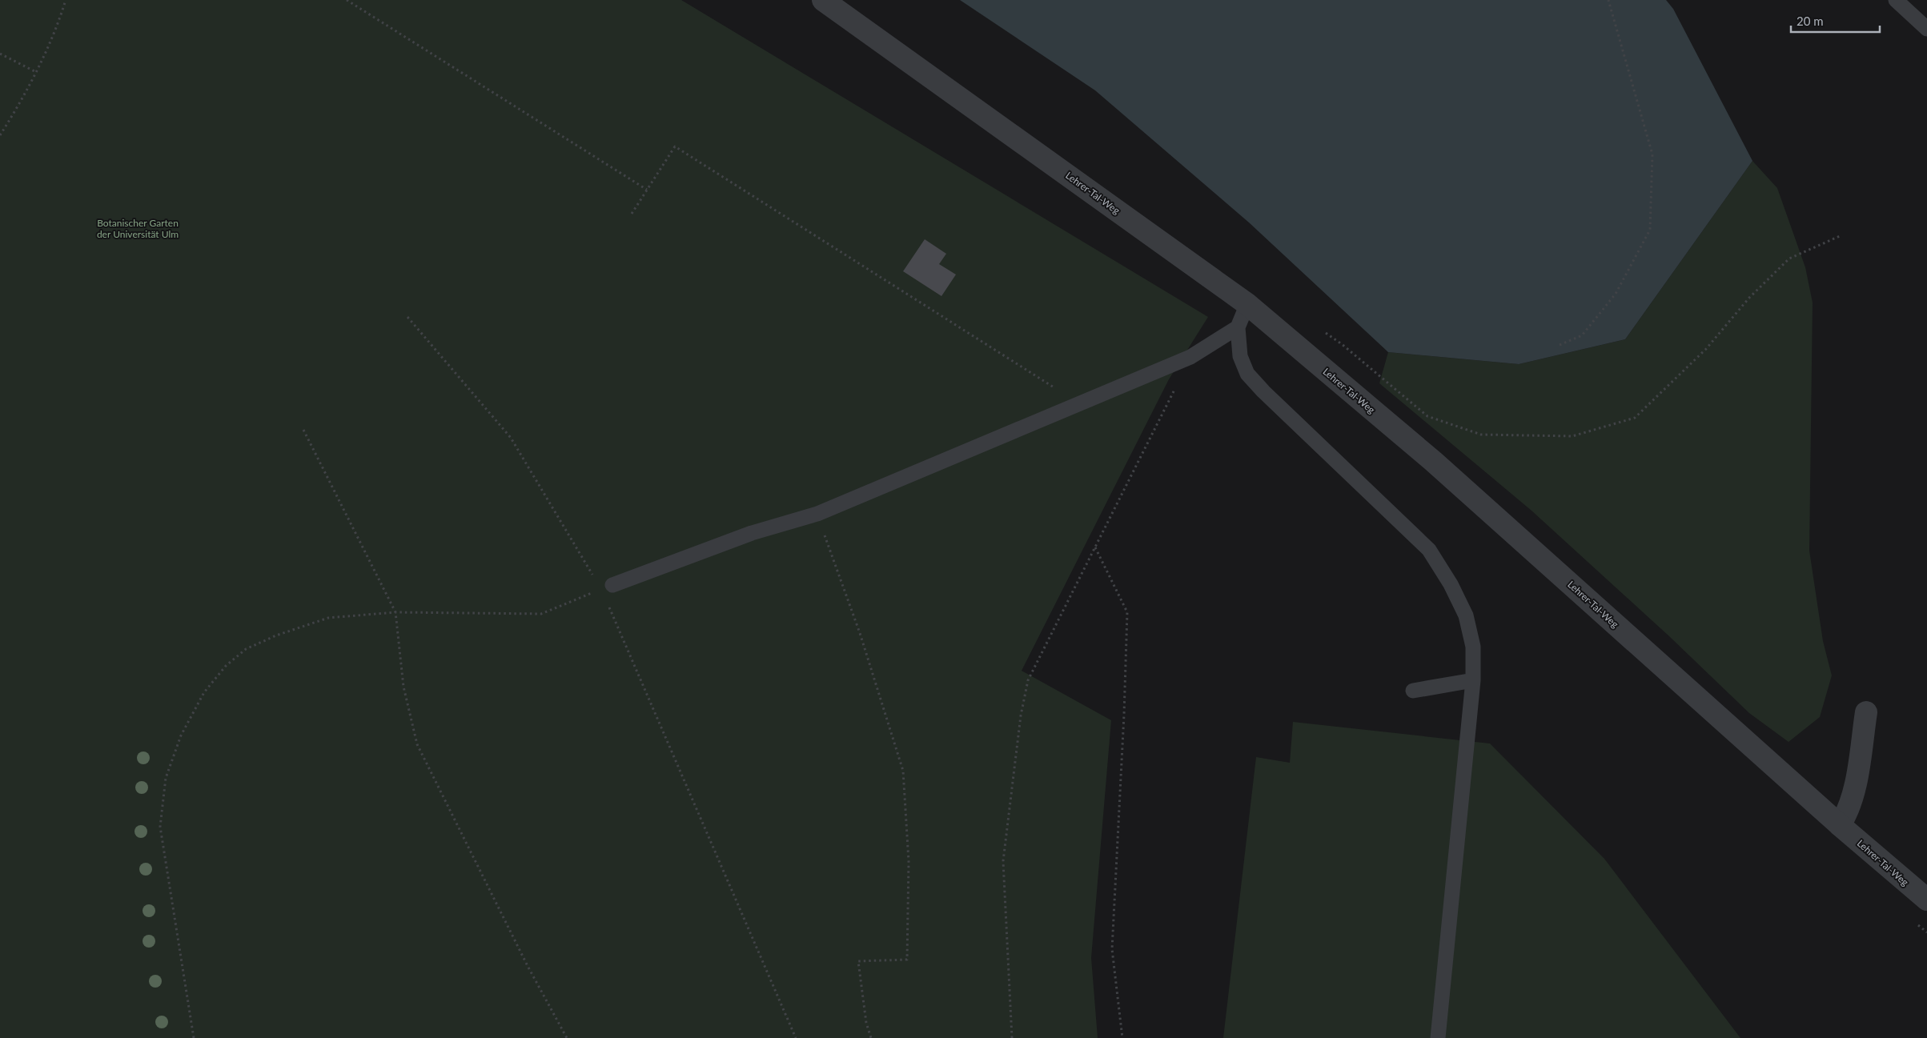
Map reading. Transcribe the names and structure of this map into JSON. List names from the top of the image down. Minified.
{"streets":{"street":["Lehrer-Tal-Weg"]},"parks":["Botanischer Garten der Universität Ulm"],"scale_bar":"20 m"}
